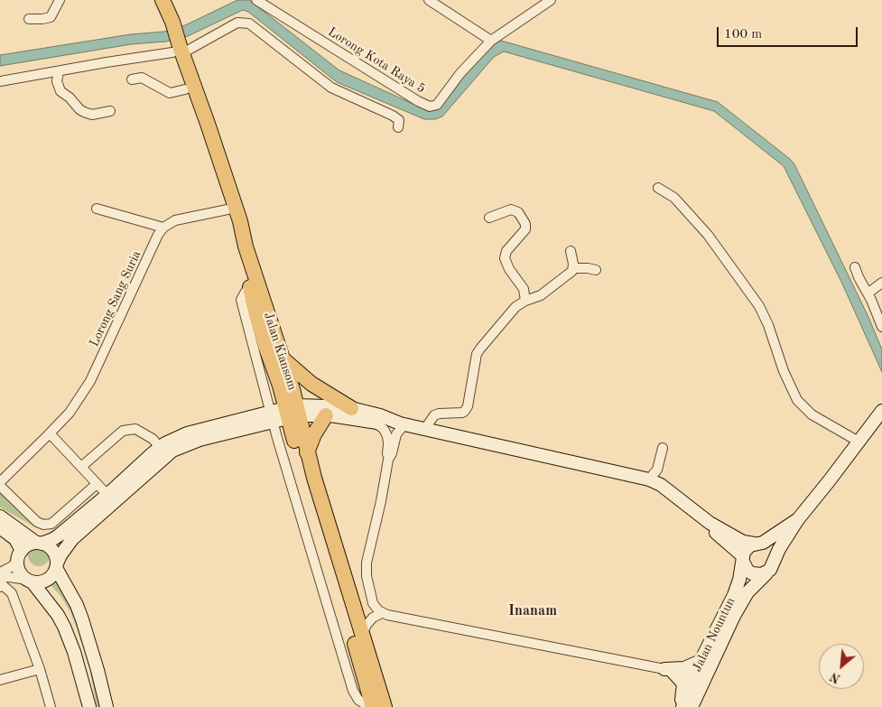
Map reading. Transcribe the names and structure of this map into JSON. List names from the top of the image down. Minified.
{"streets":{"main road":["Jalan Kiansom"],"street":["Lorong Kota Raya 5","Lorong Sang Suria","Jalan Nountun"]},"districts":["Inanam"],"scale_bar":"100 m","north":"bottom left"}
